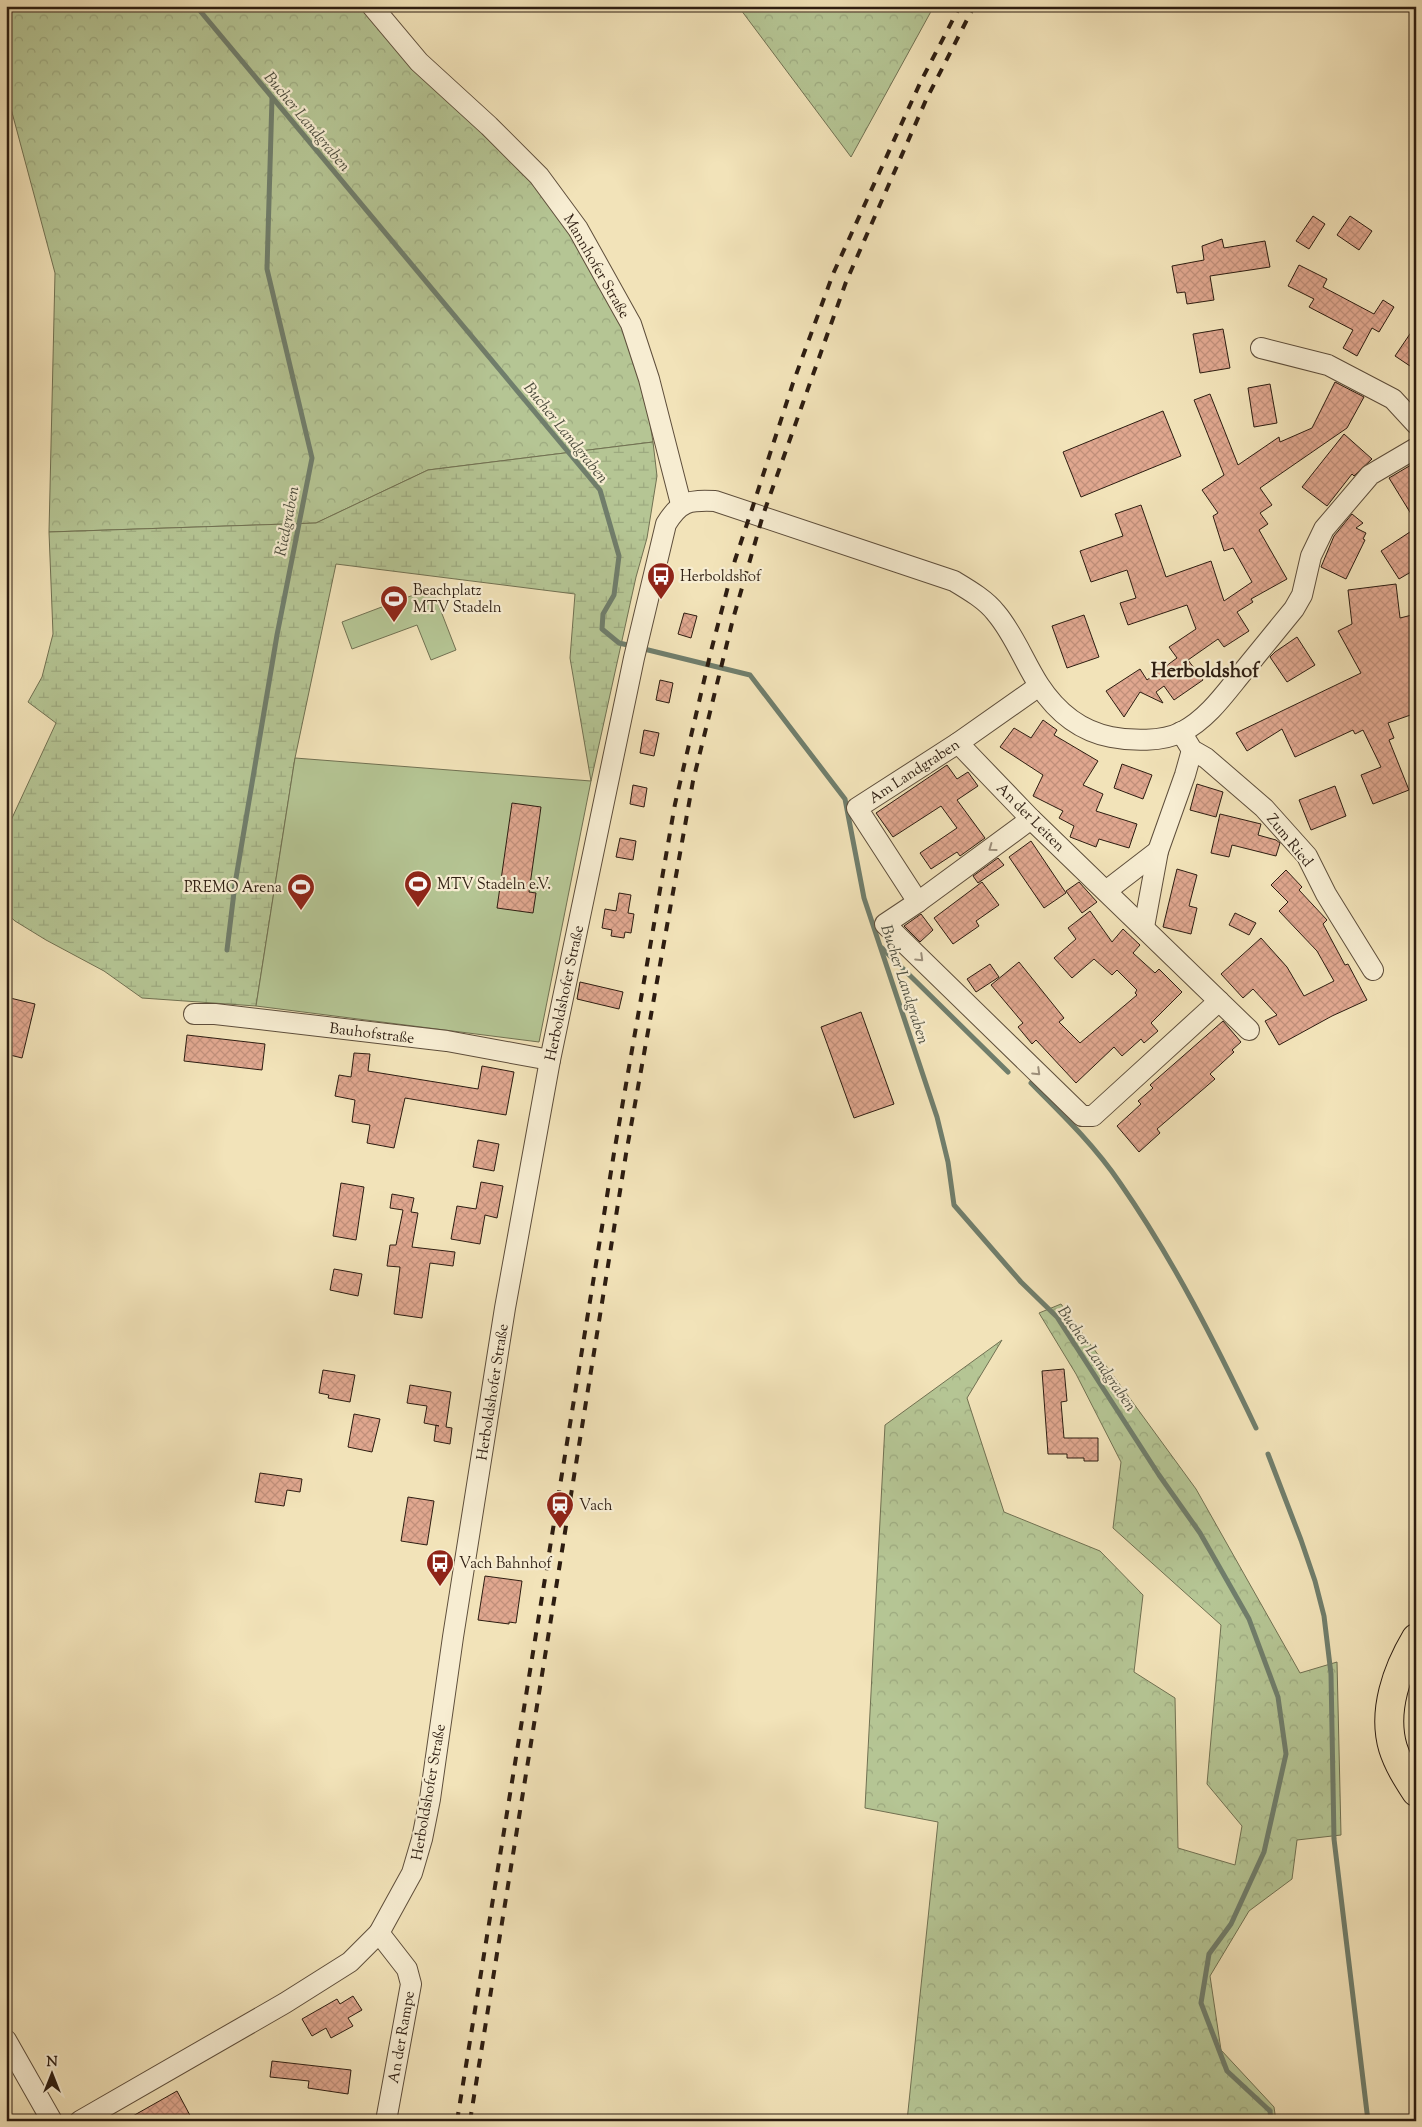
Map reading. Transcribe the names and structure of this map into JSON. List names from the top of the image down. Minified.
{"streets":{"street":["Mannhofer Straße","Am Landgraben","An der Leiten","Zum Ried","Herboldshofer Straße","Bauhofstraße","An der Rampe"]},"crossings":[["Mannhofer Straße","Herboldshofer Straße"],["Am Landgraben","An der Leiten"],["Herboldshofer Straße","Bauhofstraße"],["Herboldshofer Straße","An der Rampe"]],"districts":["Herboldshof"],"water":["Bucher Landgraben","Riedgraben"],"places":{"bus stop":["Herboldshof","Vach Bahnhof"],"sports":["Beachplatz MTV Stadeln","MTV Stadeln e.V.","PREMO Arena"],"station":["Vach"]},"north":"top"}
